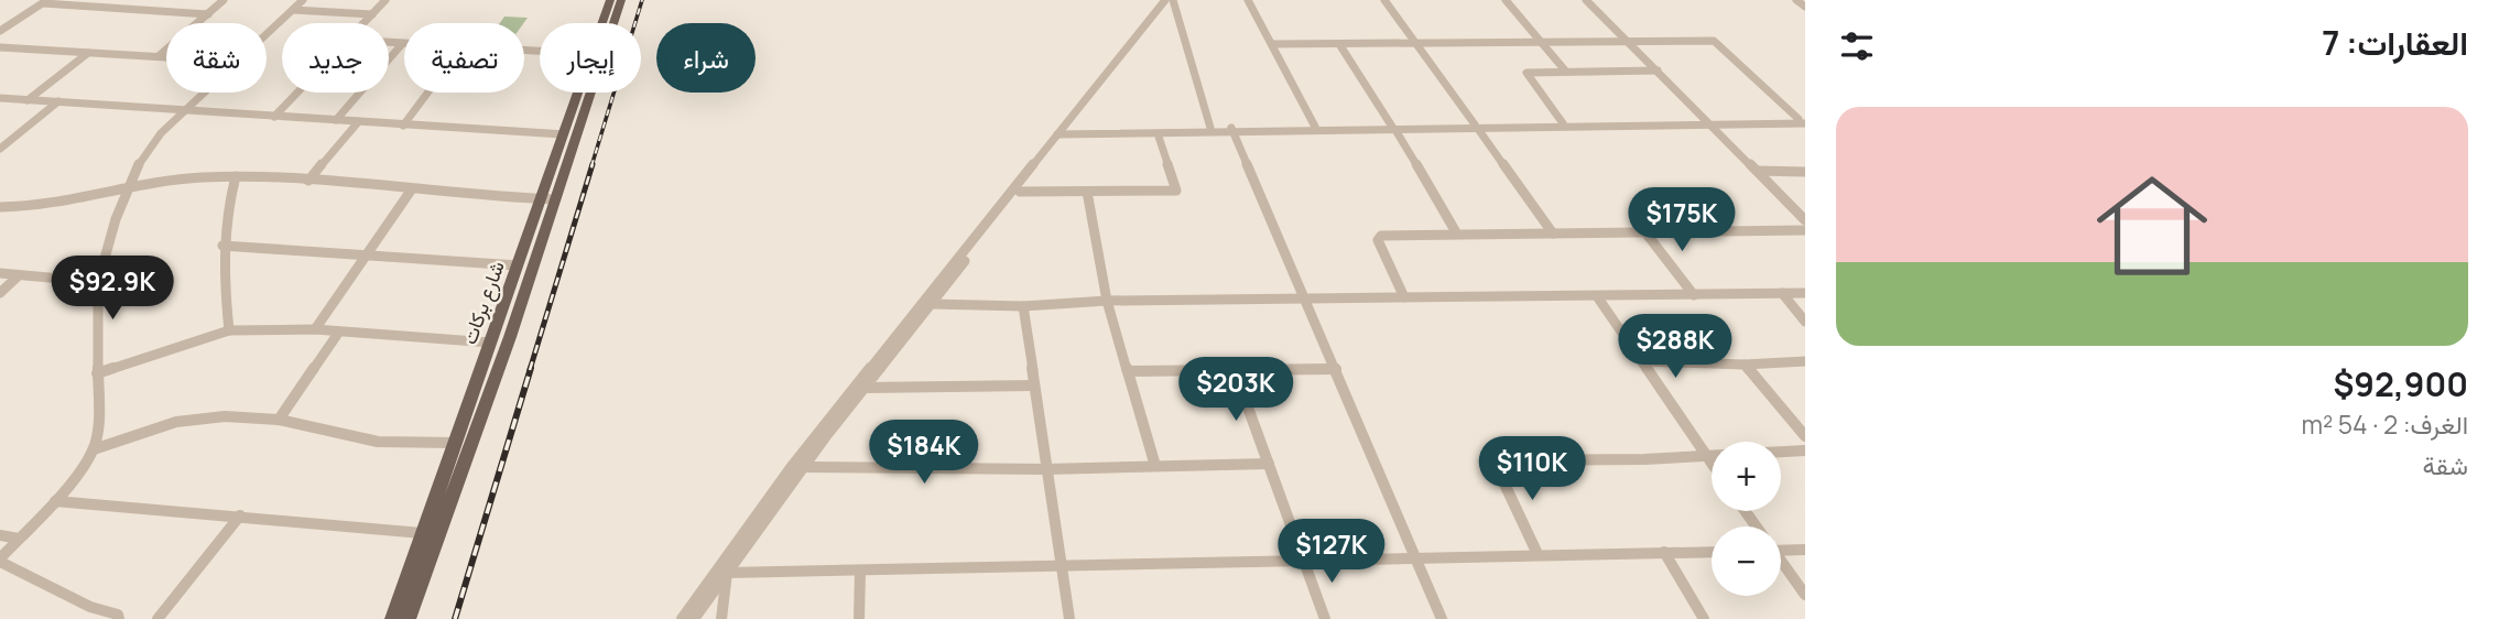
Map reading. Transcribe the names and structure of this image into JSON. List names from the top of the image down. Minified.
{"streets":{"main road":["شارع بركات"]},"page":{"heading":"العقارات: 7","chip":["شراء","إيجار","تصفية","جديد","شقة"],"list":[{"name":"$92,900","note":"الغرف: 2 · 54 m² · شقة"}],"price":["$175K","$92.9K","$288K","$203K","$184K","$110K","$127K"],"map_buttons":["+","−"]}}
